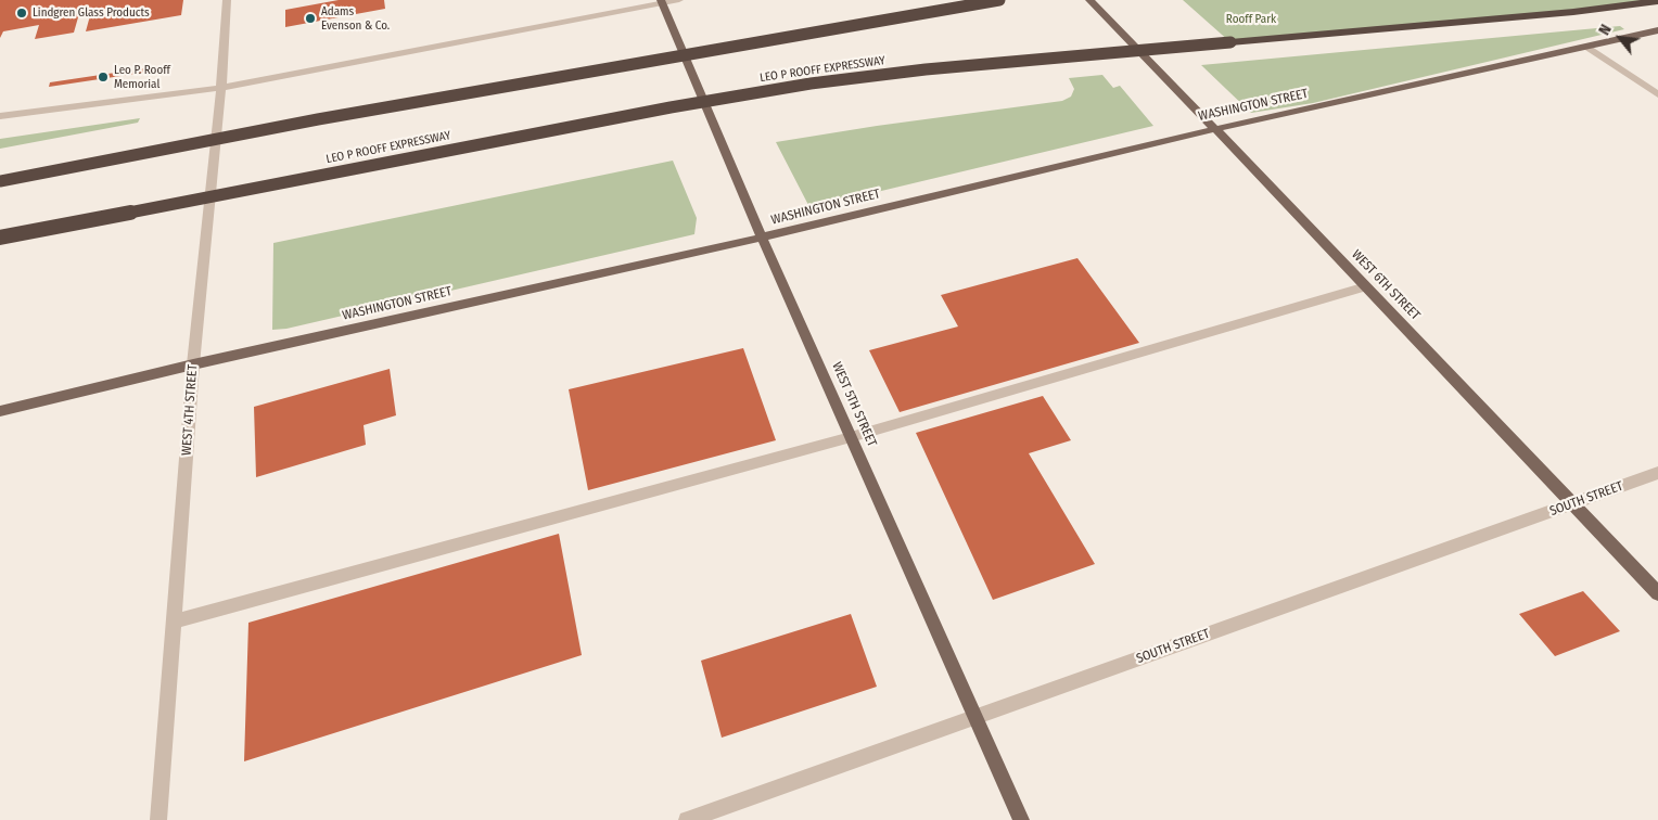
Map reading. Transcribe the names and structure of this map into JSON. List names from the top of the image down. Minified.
{"streets":{"highway":["LEO P ROOFF EXPRESSWAY"],"main road":["WASHINGTON STREET","WEST 6TH STREET","WEST 5TH STREET"],"street":["WEST 4TH STREET","SOUTH STREET"]},"crossings":[["WASHINGTON STREET","WEST 6TH STREET"],["WASHINGTON STREET","WEST 5TH STREET"],["WASHINGTON STREET","WEST 4TH STREET"],["WEST 6TH STREET","SOUTH STREET"],["WEST 5TH STREET","SOUTH STREET"]],"parks":["Rooff Park"],"places":["Lindgren Glass Products","Adams Evenson & Co.","Leo P. Rooff Memorial"],"north":"top left"}
